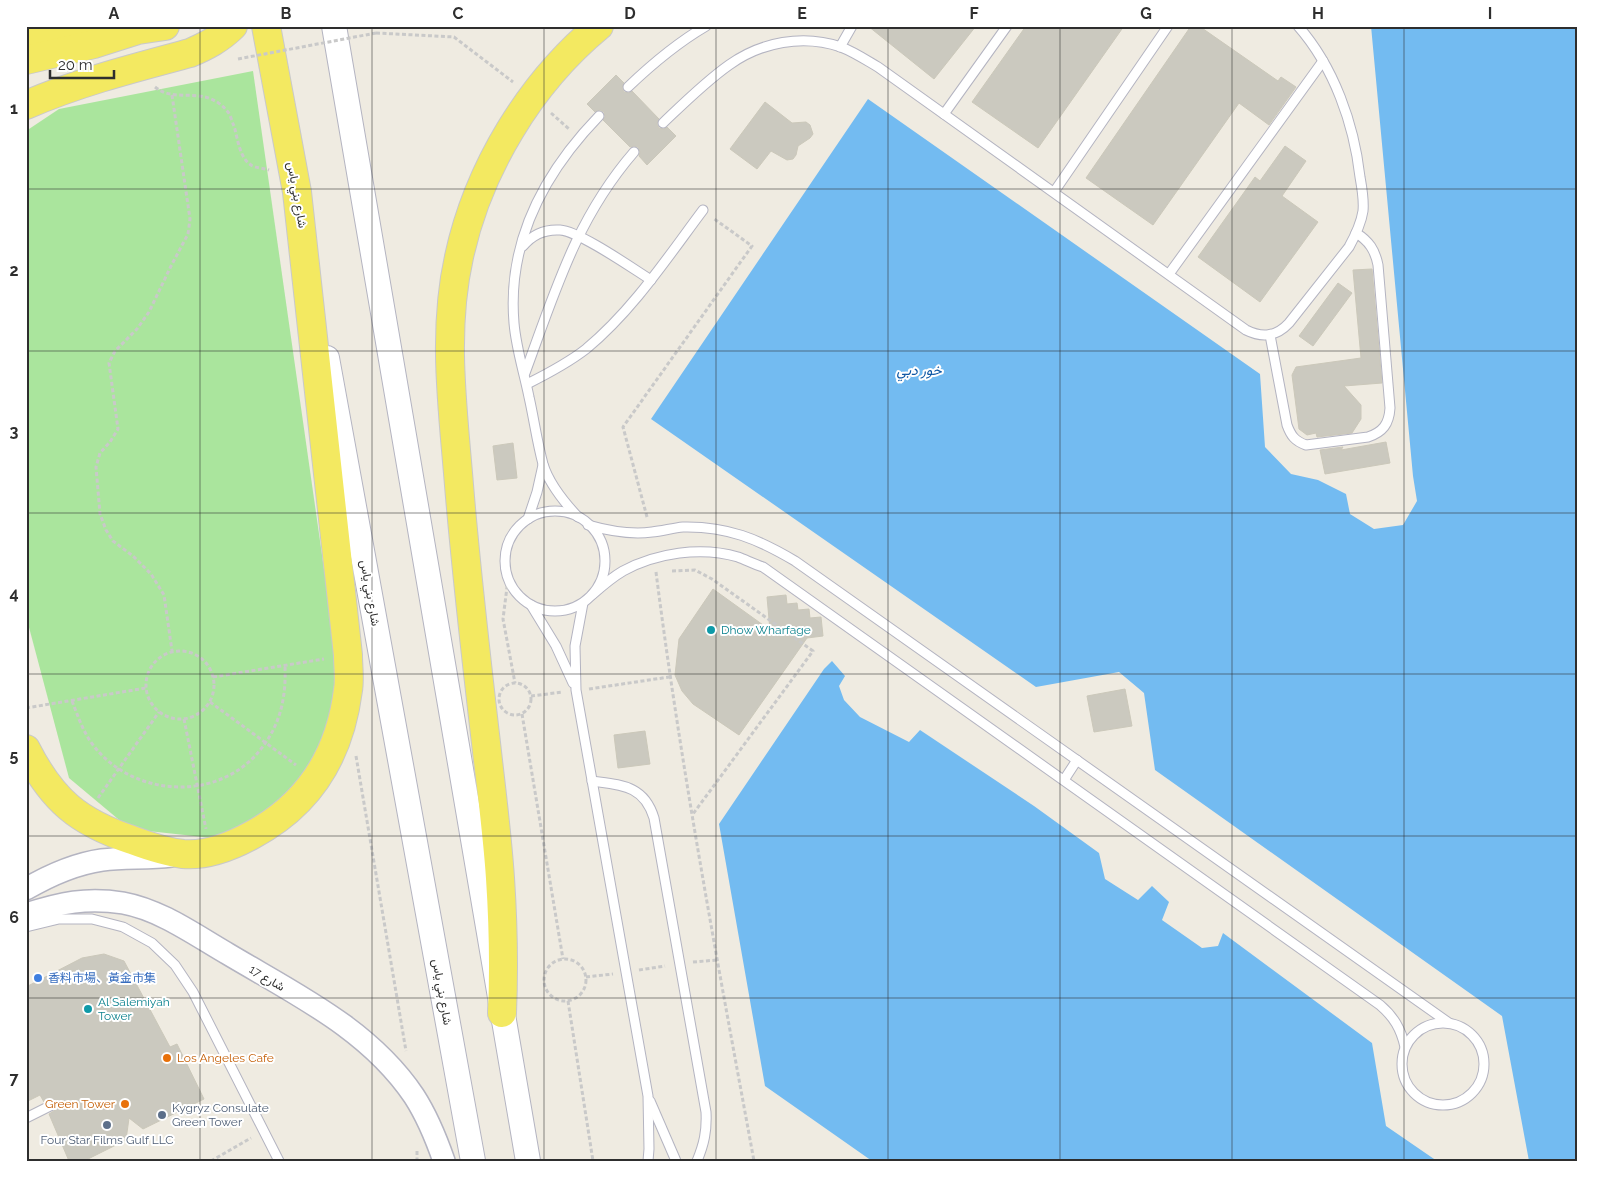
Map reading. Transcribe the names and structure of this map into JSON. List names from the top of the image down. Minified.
{"streets":{"main road":["شارع بني ياس"],"street":["شارع 17"]},"water":["خور دبي"],"places":["Dhow Wharfage","香料市場、黃金市集","Al Salemiyah Tower","Los Angeles Cafe","Green Tower","Kygryz Consulate Green Tower","Four Star Films Gulf LLC"],"scale_bar":"20 m","grid":{"columns":["A","B","C","D","E","F","G","H","I"],"rows":["1","2","3","4","5","6","7"]}}
